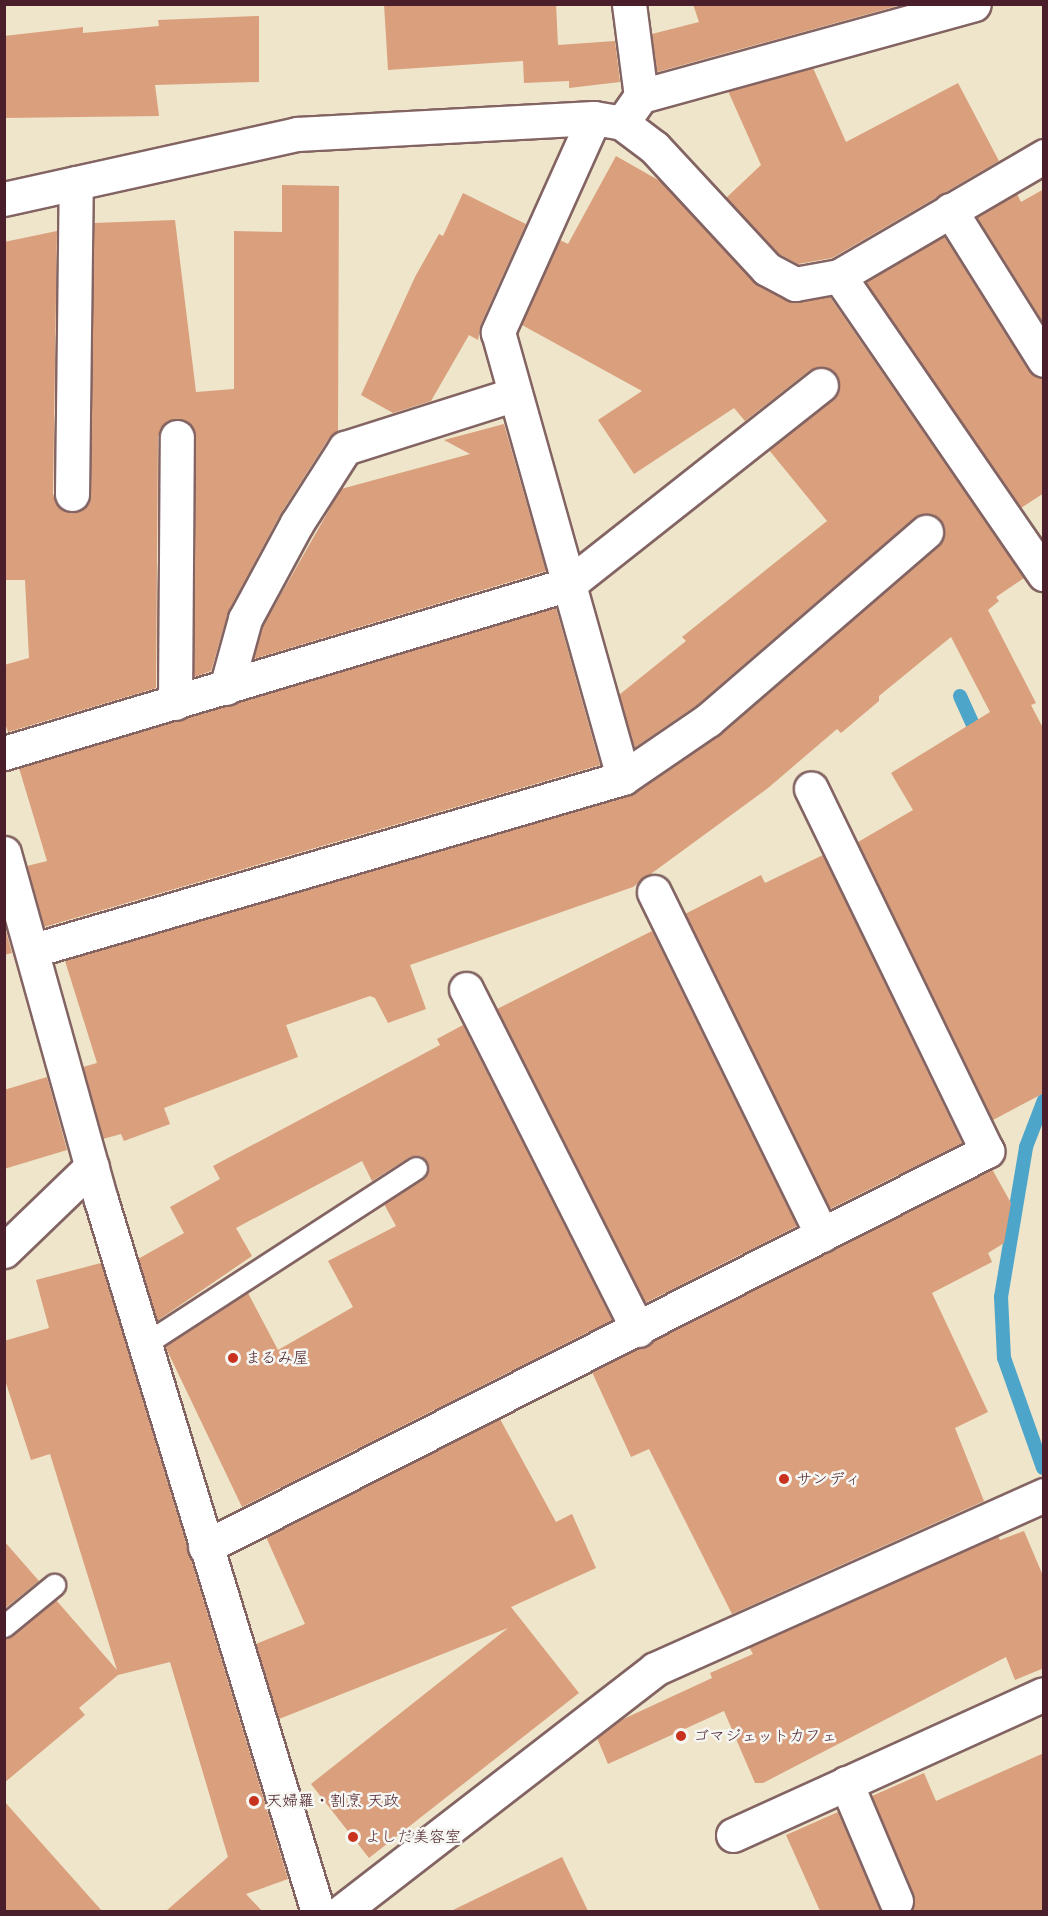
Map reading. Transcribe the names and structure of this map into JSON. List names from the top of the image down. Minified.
{"places":["まるみ屋","サンディ","ゴマジェットカフェ","天婦羅・割烹 天政","よしだ美容室"]}
